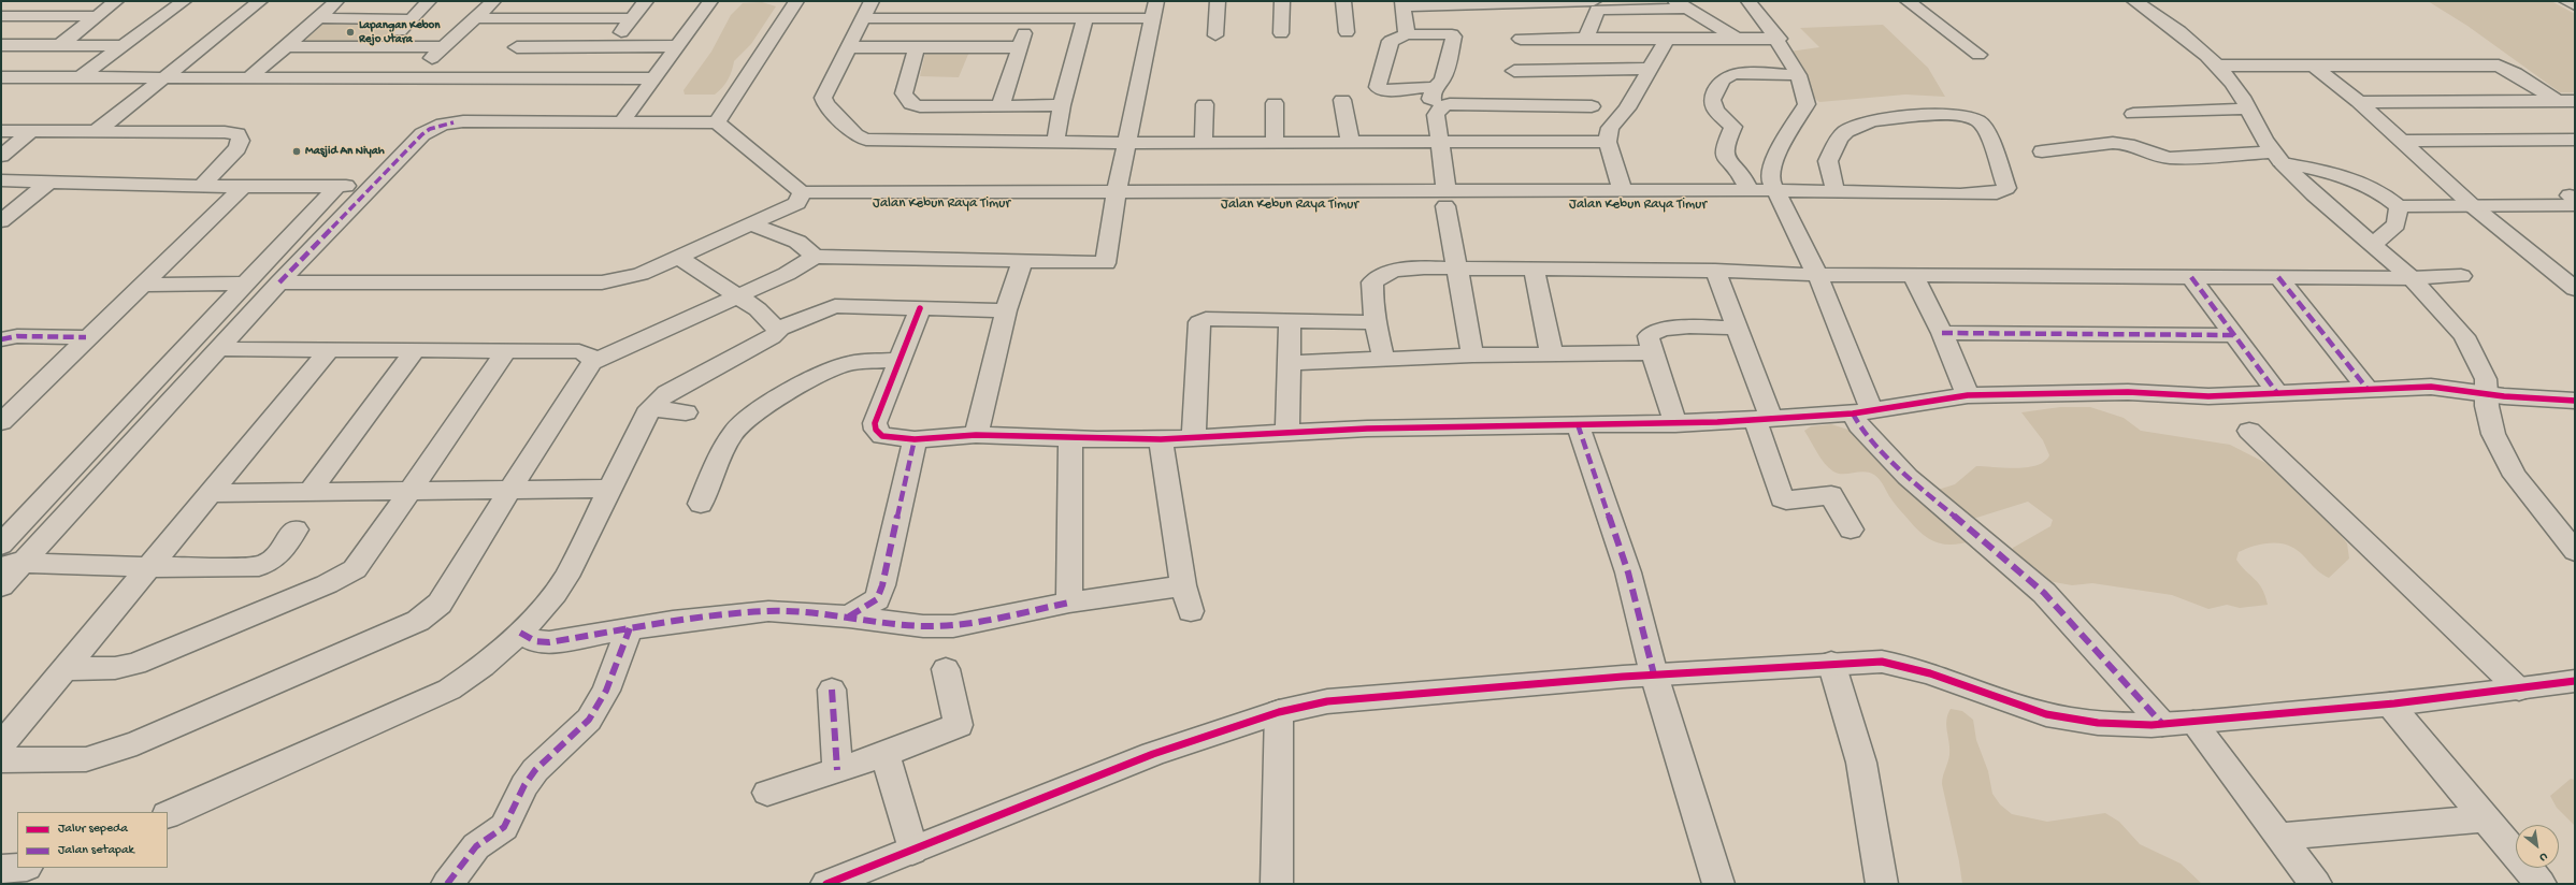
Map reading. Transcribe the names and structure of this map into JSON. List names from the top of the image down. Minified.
{"streets":{"street":["Jalan Kebun Raya Timur"]},"places":["Lapangan Kebon Rejo Utara","Masjid An Niyah"],"legend":["Jalur sepeda","Jalan setapak"],"north":"bottom right"}
